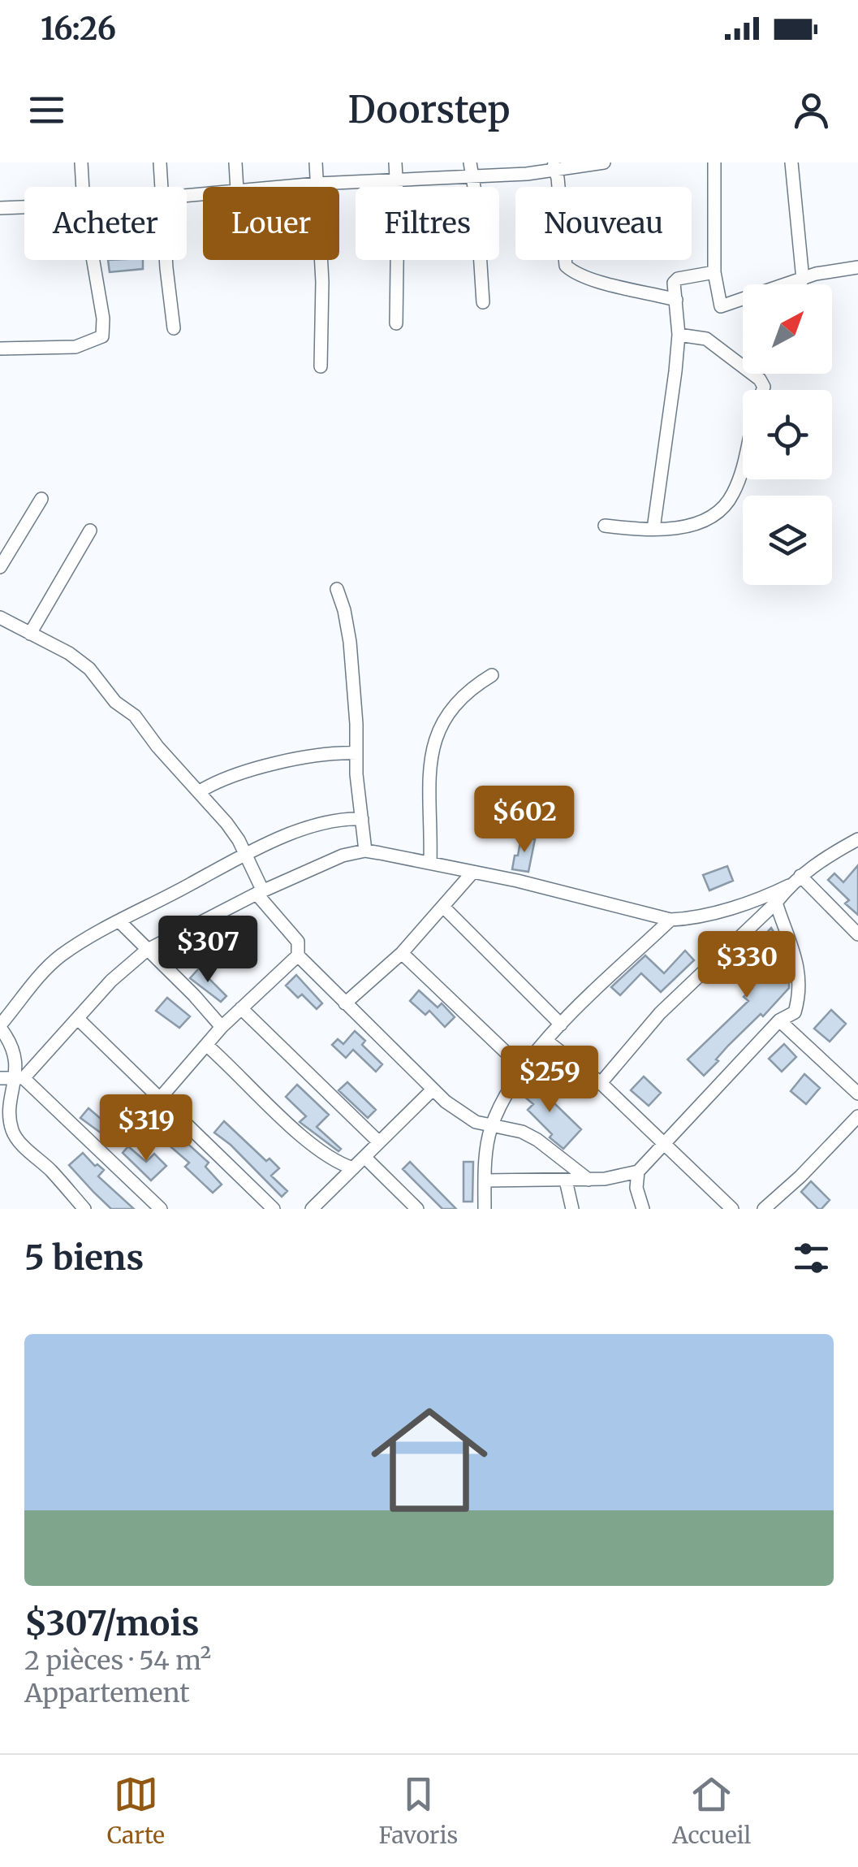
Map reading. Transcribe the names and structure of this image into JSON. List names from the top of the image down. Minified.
{"north":"top right","page":{"status":"16:26","header":"Doorstep","chip":["Acheter","Louer","Filtres","Nouveau"],"price":["$602","$307","$330","$259","$319"],"heading":"5 biens","list":[{"name":"$307/mois","note":"2 pièces · 54 m² · Appartement"}],"tabs":["Carte","Favoris","Accueil"]}}
